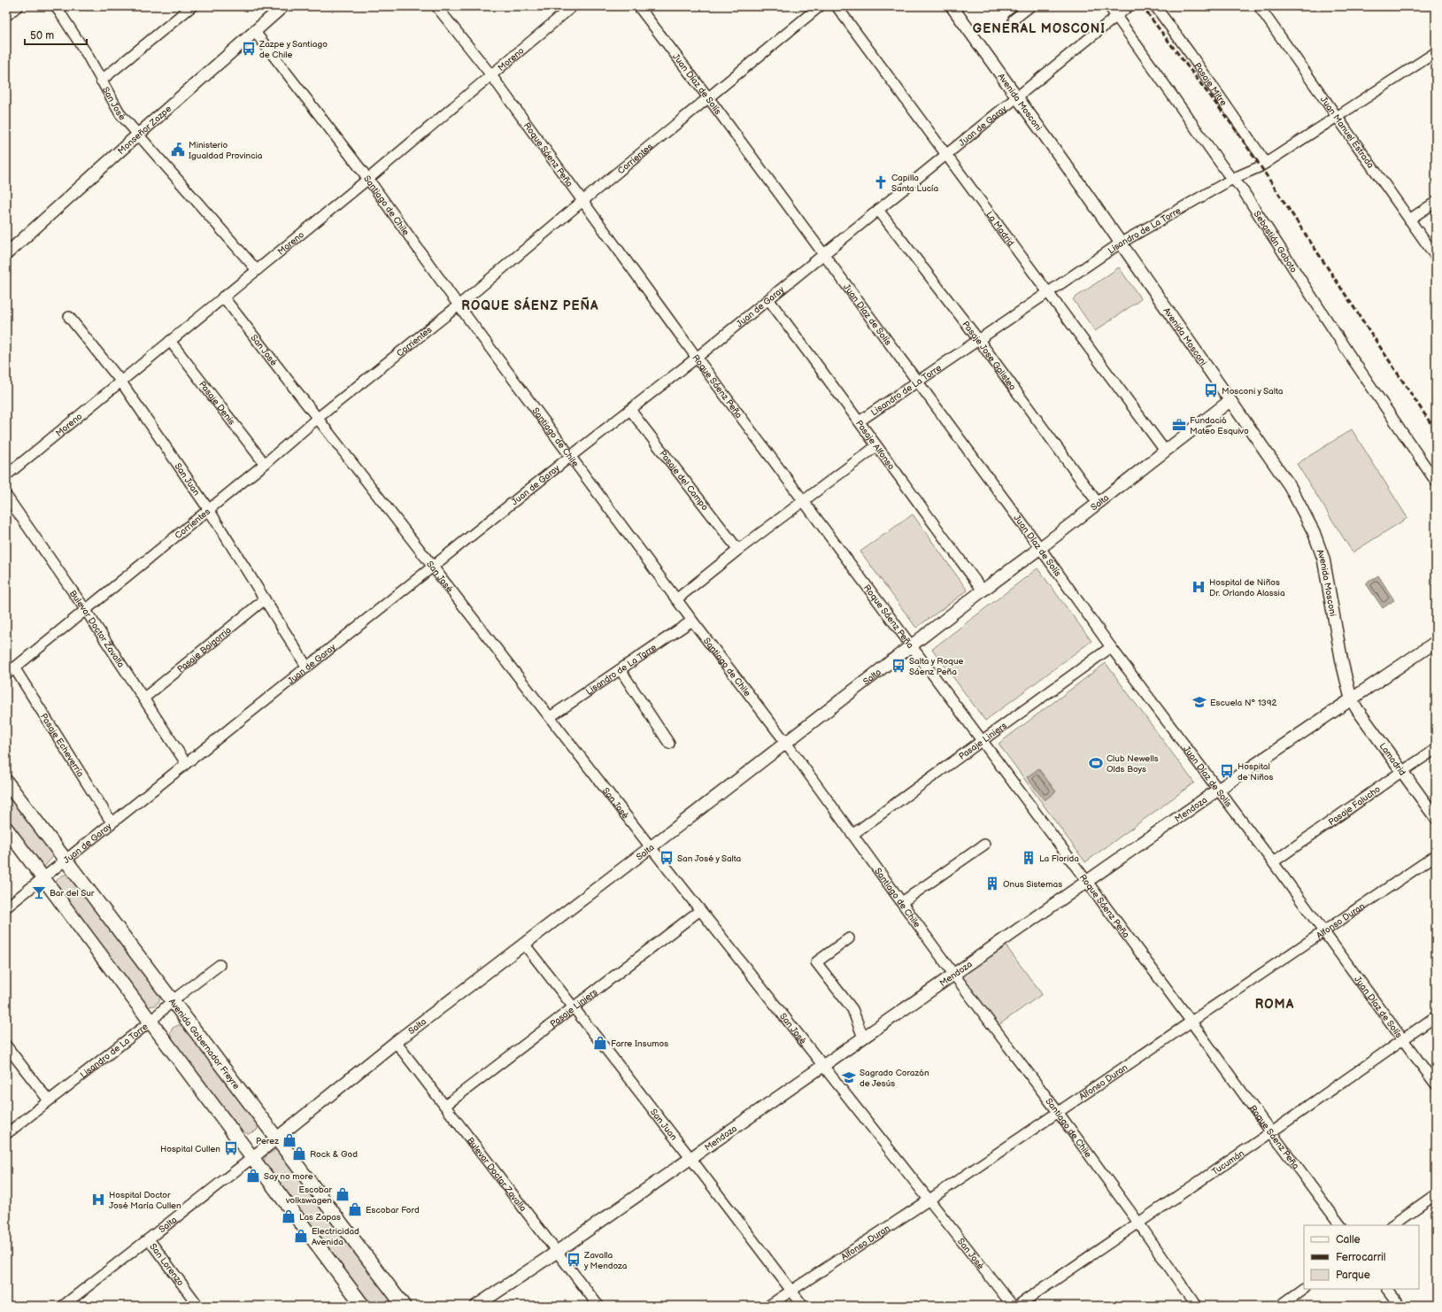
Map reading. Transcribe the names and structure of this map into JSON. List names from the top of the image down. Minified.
{"streets":{"main road":["Avenida Gobernador Freyre"],"street":["Moreno","Juan Díaz de Solís","Pasaje Mitre","Avenida Mosconi","San José","Juan de Garay","Monseñor Zazpe","Juan Manuel Estrada","Roque Sáenz Peña","Corrientes","Santiago de Chile","La Madrid","Lisandro de La Torre","Sebastián Gaboto","Pasaje Jose Galisteo","Pasaje Denis","Pasaje Alfonso","San Juan","Pasaje del Campo","Salta","Bulevar Doctor Zavalla","Pasaje Baigorria","Pasaje Liniers","Pasaje Echeverría","Lamadrid","Pasaje Falucho","Mendoza","Alfonso Duran","Tucumán","San Lorenzo"]},"crossings":[["Moreno","San José"],["Moreno","Roque Sáenz Peña"],["Moreno","Santiago de Chile"],["Moreno","Pasaje Denis"],["Moreno","San Juan"],["Juan Díaz de Solís","Juan de Garay"],["Juan Díaz de Solís","Corrientes"],["Juan Díaz de Solís","Lisandro de La Torre"],["Juan Díaz de Solís","Salta"],["Juan Díaz de Solís","Pasaje Liniers"],["Juan Díaz de Solís","Pasaje Falucho"],["Juan Díaz de Solís","Mendoza"],["Juan Díaz de Solís","Alfonso Duran"],["Juan Díaz de Solís","Tucumán"],["Pasaje Mitre","Lisandro de La Torre"],["Avenida Mosconi","Juan de Garay"],["Avenida Mosconi","Lisandro de La Torre"],["Avenida Mosconi","Salta"],["Avenida Mosconi","Lamadrid"],["Avenida Mosconi","Mendoza"],["San José","Juan de Garay"],["San José","Monseñor Zazpe"],["San José","Corrientes"],["San José","Lisandro de La Torre"],["San José","Salta"],["San José","Pasaje Liniers"],["San José","Mendoza"],["San José","Alfonso Duran"],["Juan de Garay","Roque Sáenz Peña"],["Juan de Garay","Santiago de Chile"],["Juan de Garay","La Madrid"],["Juan de Garay","Sebastián Gaboto"],["Juan de Garay","Pasaje Jose Galisteo"],["Juan de Garay","Pasaje Alfonso"],["Juan de Garay","San Juan"],["Juan de Garay","Pasaje del Campo"],["Juan de Garay","Bulevar Doctor Zavalla"],["Juan de Garay","Pasaje Echeverría"],["Juan de Garay","Avenida Gobernador Freyre"],["Monseñor Zazpe","Santiago de Chile"],["Juan Manuel Estrada","Lisandro de La Torre"],["Roque Sáenz Peña","Corrientes"],["Roque Sáenz Peña","Salta"],["Roque Sáenz Peña","Pasaje Liniers"],["Roque Sáenz Peña","Mendoza"],["Roque Sáenz Peña","Alfonso Duran"],["Roque Sáenz Peña","Tucumán"],["Corrientes","Santiago de Chile"],["Corrientes","Pasaje Denis"],["Corrientes","San Juan"],["Corrientes","Bulevar Doctor Zavalla"],["Corrientes","Pasaje Echeverría"],["Santiago de Chile","Lisandro de La Torre"],["Santiago de Chile","Salta"],["Santiago de Chile","Pasaje Liniers"],["Santiago de Chile","Mendoza"],["Santiago de Chile","Alfonso Duran"],["Santiago de Chile","Tucumán"],["La Madrid","Lisandro de La Torre"],["La Madrid","Salta"],["Lisandro de La Torre","Sebastián Gaboto"],["Lisandro de La Torre","Pasaje Jose Galisteo"],["Lisandro de La Torre","Pasaje Alfonso"],["Lisandro de La Torre","Avenida Gobernador Freyre"],["Pasaje Jose Galisteo","Salta"],["Pasaje Alfonso","Salta"],["San Juan","Salta"],["San Juan","Pasaje Baigorria"],["San Juan","Pasaje Liniers"],["San Juan","Mendoza"],["San Juan","Alfonso Duran"],["Salta","Bulevar Doctor Zavalla"],["Salta","Avenida Gobernador Freyre"],["Salta","San Lorenzo"],["Bulevar Doctor Zavalla","Pasaje Baigorria"],["Bulevar Doctor Zavalla","Pasaje Liniers"],["Bulevar Doctor Zavalla","Mendoza"],["Lamadrid","Pasaje Falucho"],["Lamadrid","Mendoza"]],"districts":["GENERAL MOSCONI","ROQUE SÁENZ PEÑA","ROMA"],"places":{"bus stop":["Zazpe y Santiago de Chile","Mosconi y Salta","Salta y Roque Sáenz Peña","Hospital de Niños","San José y Salta","Hospital Cullen","Zavalla y Mendoza"],"public building":["Ministerio Igualdad Provincia"],"church":["Capilla Santa Lucía"],"office":["Fundació Mateo Esquivo"],"hospital":["Hospital de Niños Dr. Orlando Alassia","Hospital Doctor José María Cullen"],"school or university":["Escuela N° 1392","Sagrado Corazón de Jesús"],"sports":["Club Newells Olds Boys"],"building":["La Florida","Onus Sistemas"],"bar":["Bar del Sur"],"shop":["Farre Insumos","Perez","Rock & God","Say no more","Escobar volkswagen","Escobar Ford","Las Zapas","Electricidad Avenida"]},"legend":["Calle","Ferrocarril","Parque"],"scale_bar":"50 m"}
